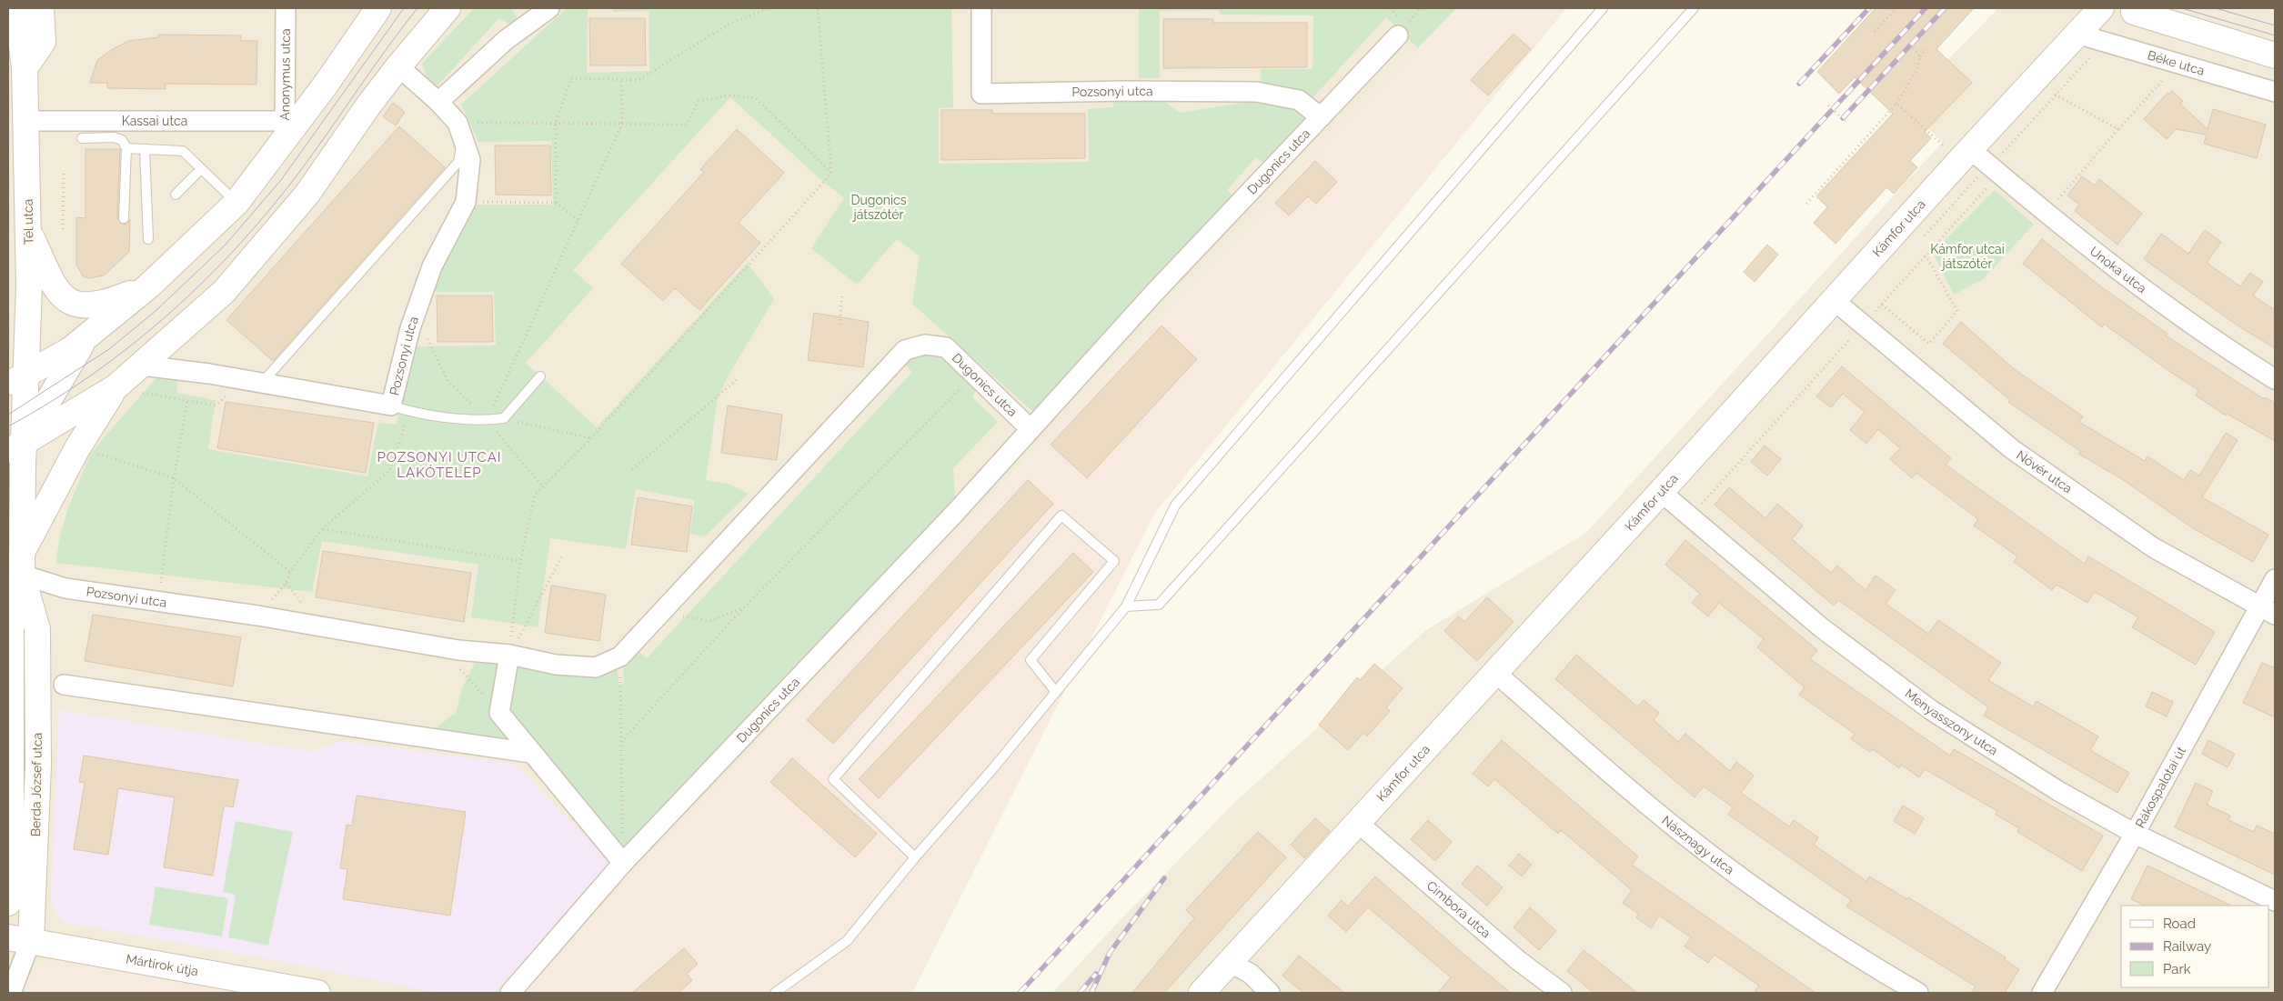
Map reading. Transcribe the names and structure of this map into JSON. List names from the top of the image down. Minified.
{"streets":{"street":["Béke utca","Anonymus utca","Pozsonyi utca","Kassai utca","Dugonics utca","Tél utca","Kámfor utca","Unoka utca","Nővér utca","Menyasszony utca","Berda József utca","Rákospalotai út","Násznagy utca","Cimbora utca","Mártírok útja"]},"crossings":[["Béke utca","Kámfor utca"],["Anonymus utca","Kassai utca"],["Pozsonyi utca","Dugonics utca"],["Pozsonyi utca","Berda József utca"],["Kassai utca","Tél utca"],["Kámfor utca","Unoka utca"],["Kámfor utca","Nővér utca"],["Kámfor utca","Menyasszony utca"],["Kámfor utca","Násznagy utca"],["Kámfor utca","Cimbora utca"],["Nővér utca","Rákospalotai út"],["Menyasszony utca","Rákospalotai út"],["Berda József utca","Mártírok útja"]],"districts":["POZSONYI UTCAI LAKÓTELEP"],"parks":["Dugonics játszótér","Kámfor utcai játszótér"],"legend":["Road","Railway","Park"]}
